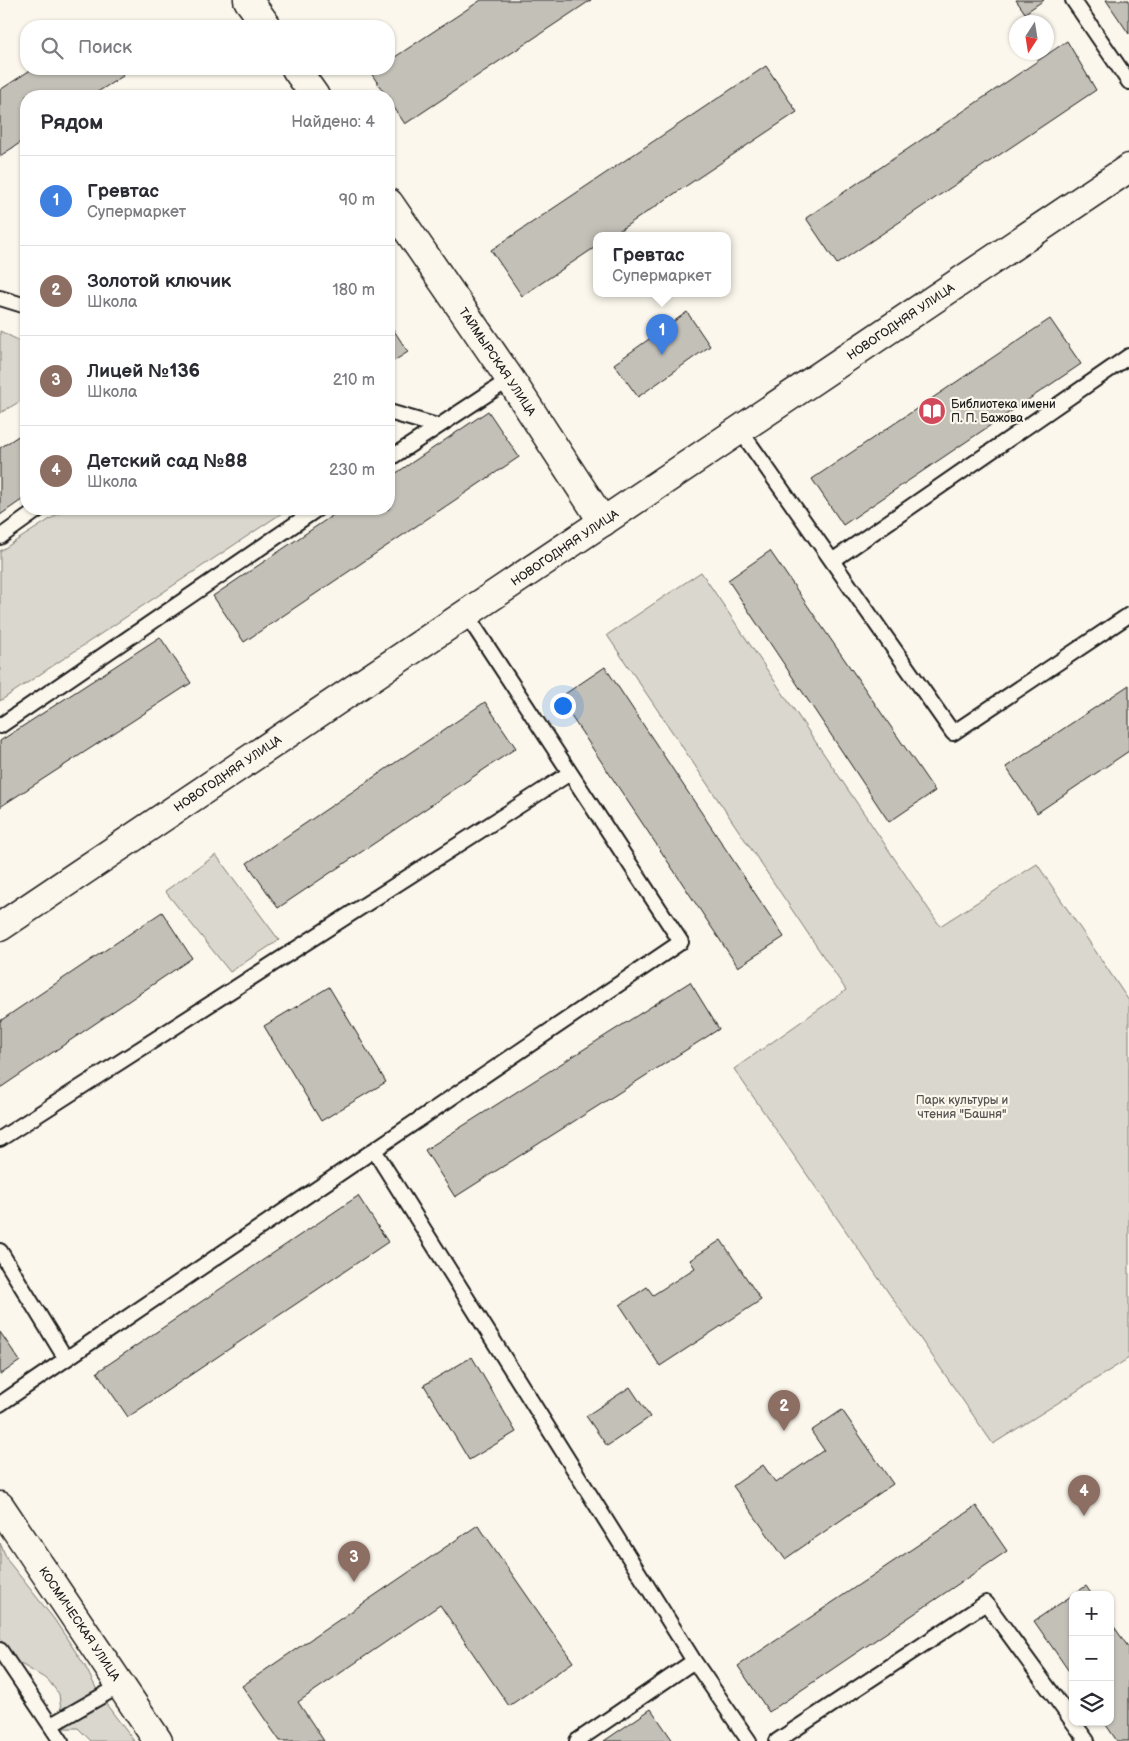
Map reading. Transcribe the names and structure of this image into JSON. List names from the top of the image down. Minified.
{"streets":{"street":["НОВОГОДНЯЯ УЛИЦА","ТАЙМЫРСКАЯ УЛИЦА","КОСМИЧЕСКАЯ УЛИЦА"]},"crossings":[["НОВОГОДНЯЯ УЛИЦА","ТАЙМЫРСКАЯ УЛИЦА"]],"parks":["Парк культуры и чтения \"Башня\""],"places":{"library":["Библиотека имени П. П. Бажова"]},"north":"bottom","page":{"search":"Поиск","heading":["Рядом","Найдено: 4"],"list":[{"mark":"1","name":"Гревтас","note":"Супермаркет","value":"90 m"},{"mark":"2","name":"Золотой ключик","note":"Школа","value":"180 m"},{"mark":"3","name":"Лицей №136","note":"Школа","value":"210 m"},{"mark":"4","name":"Детский сад №88","note":"Школа","value":"230 m"}],"popup":["Гревтас","Супермаркет"],"pins":["1","2","4","3"],"map_buttons":["+","−"]}}
